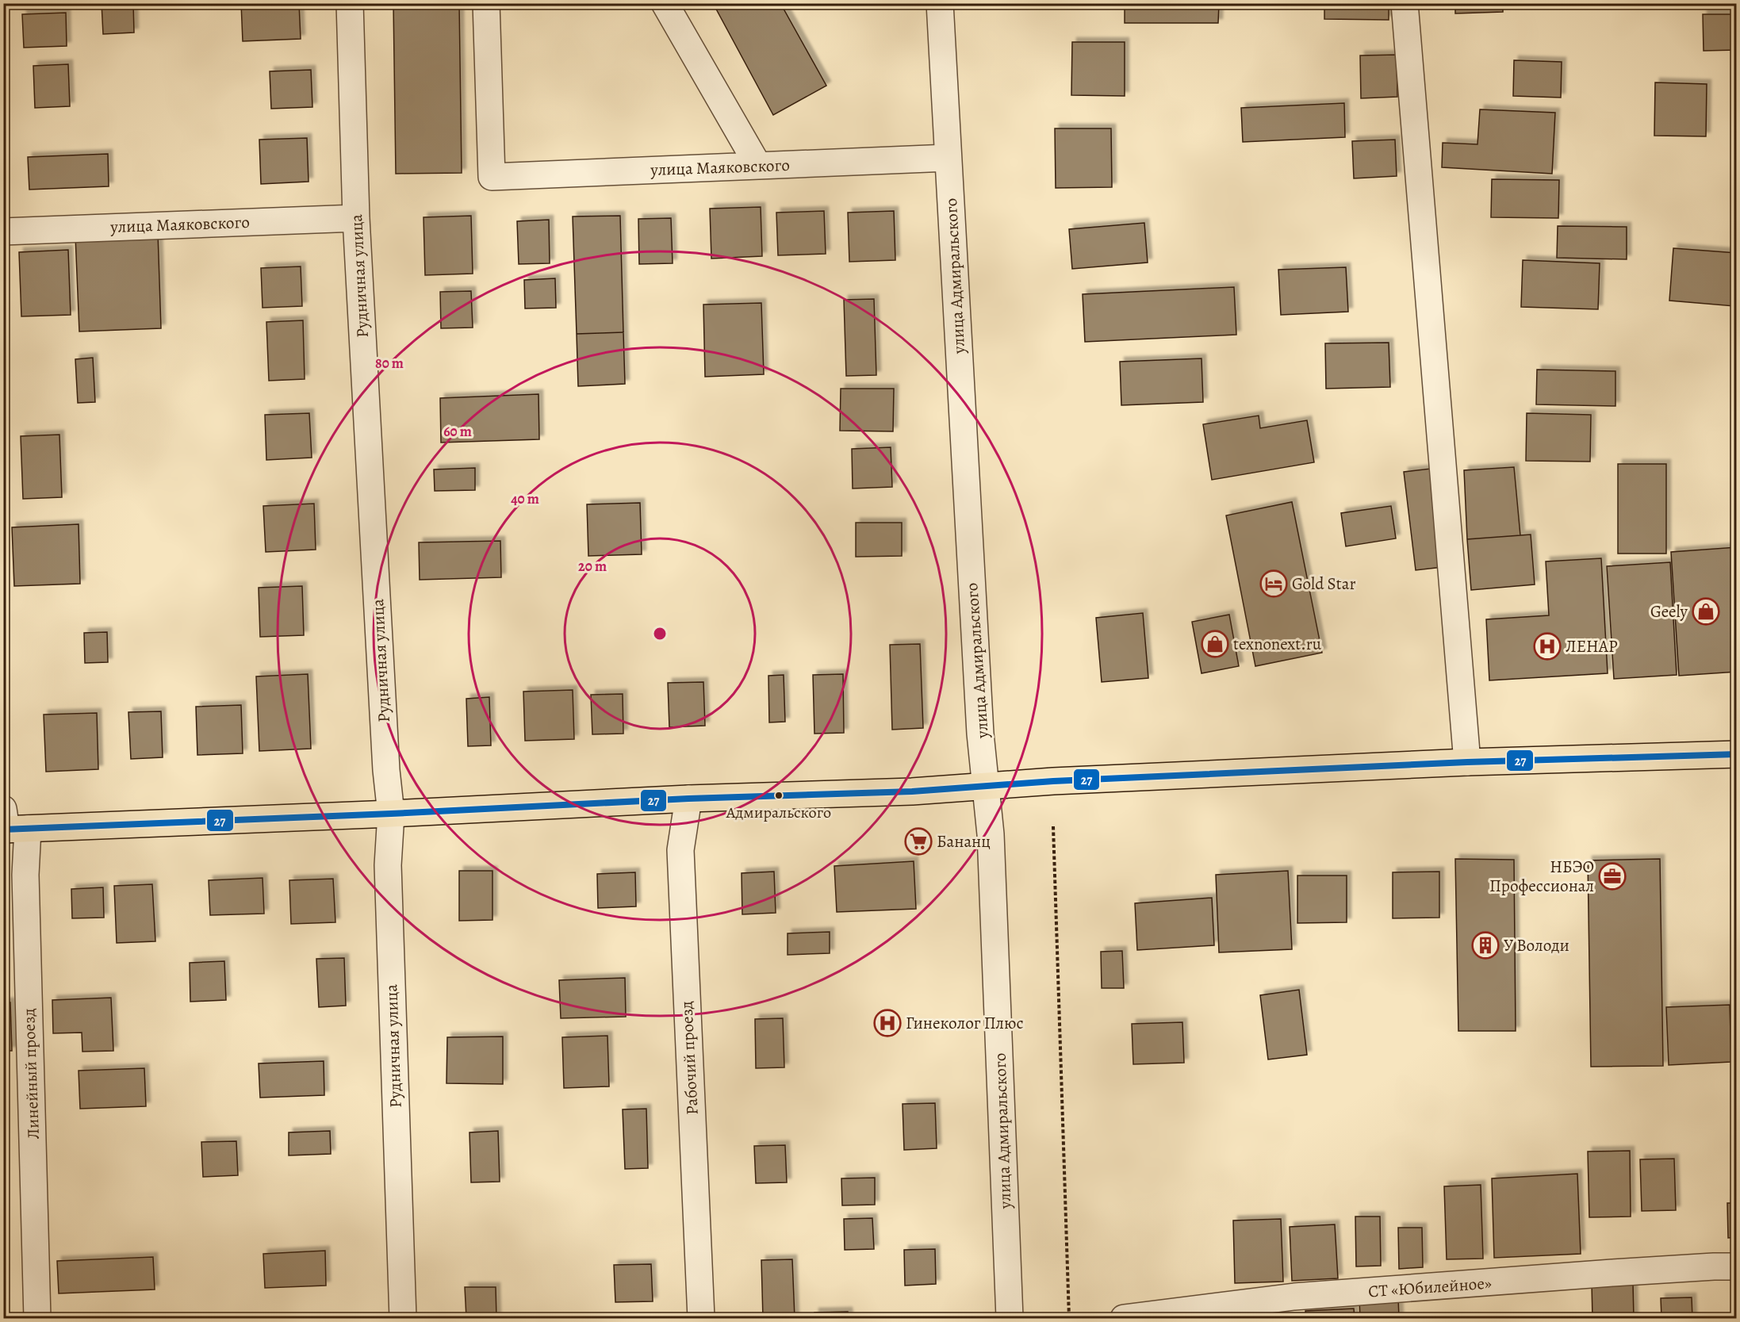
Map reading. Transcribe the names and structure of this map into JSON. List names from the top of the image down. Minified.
{"streets":{"street":["улица Маяковского","Рудничная улица","улица Адмиральского","Рабочий проезд","Линейный проезд","СТ «Юбилейное»"]},"crossings":[["улица Маяковского","Рудничная улица"],["улица Маяковского","улица Адмиральского"]],"places":{"hotel":["Gold Star"],"shop":["Geely","texnonext.ru"],"hospital":["ЛЕНАР","Гинеколог Плюс"],"other":["Адмиральского"],"supermarket":["Бананц"],"office":["НБЭО Профессионал"],"building":["У Володи"]},"lines":["transit line 27"],"rings":["80 m","60 m","40 m","20 m"]}
